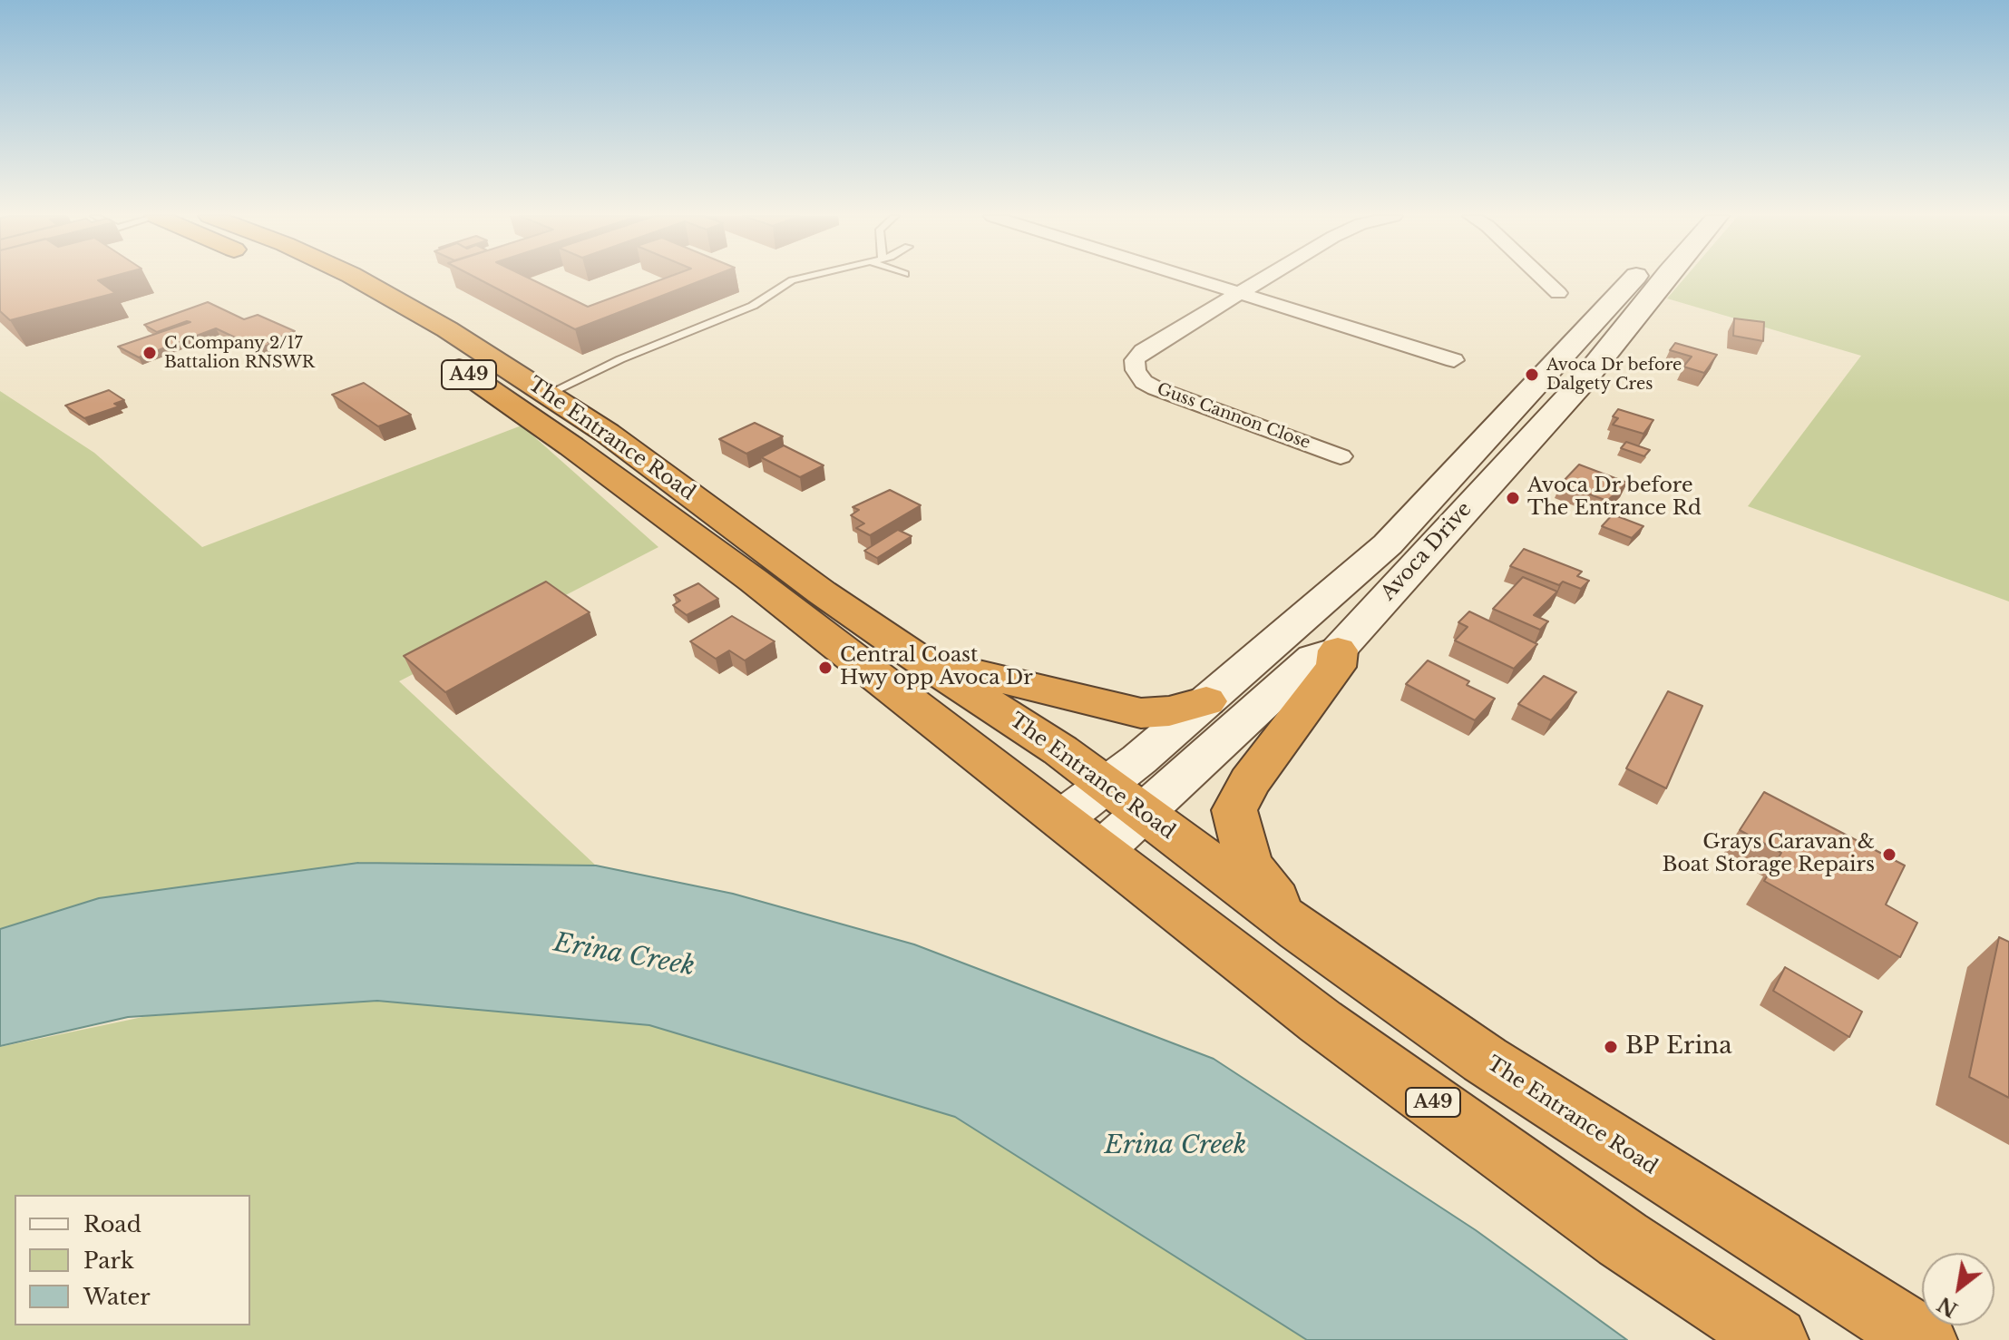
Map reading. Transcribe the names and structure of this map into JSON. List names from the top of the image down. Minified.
{"streets":{"highway":["A49","The Entrance Road"],"main road":["Avoca Drive"],"street":["Guss Cannon Close"]},"crossings":[["The Entrance Road","Avoca Drive"]],"water":["Erina Creek"],"places":["C Company 2/17 Battalion RNSWR","Avoca Dr before Dalgety Cres","Avoca Dr before The Entrance Rd","Central Coast Hwy opp Avoca Dr","Grays Caravan & Boat Storage Repairs","BP Erina"],"legend":["Road","Park","Water"],"north":"bottom left"}
